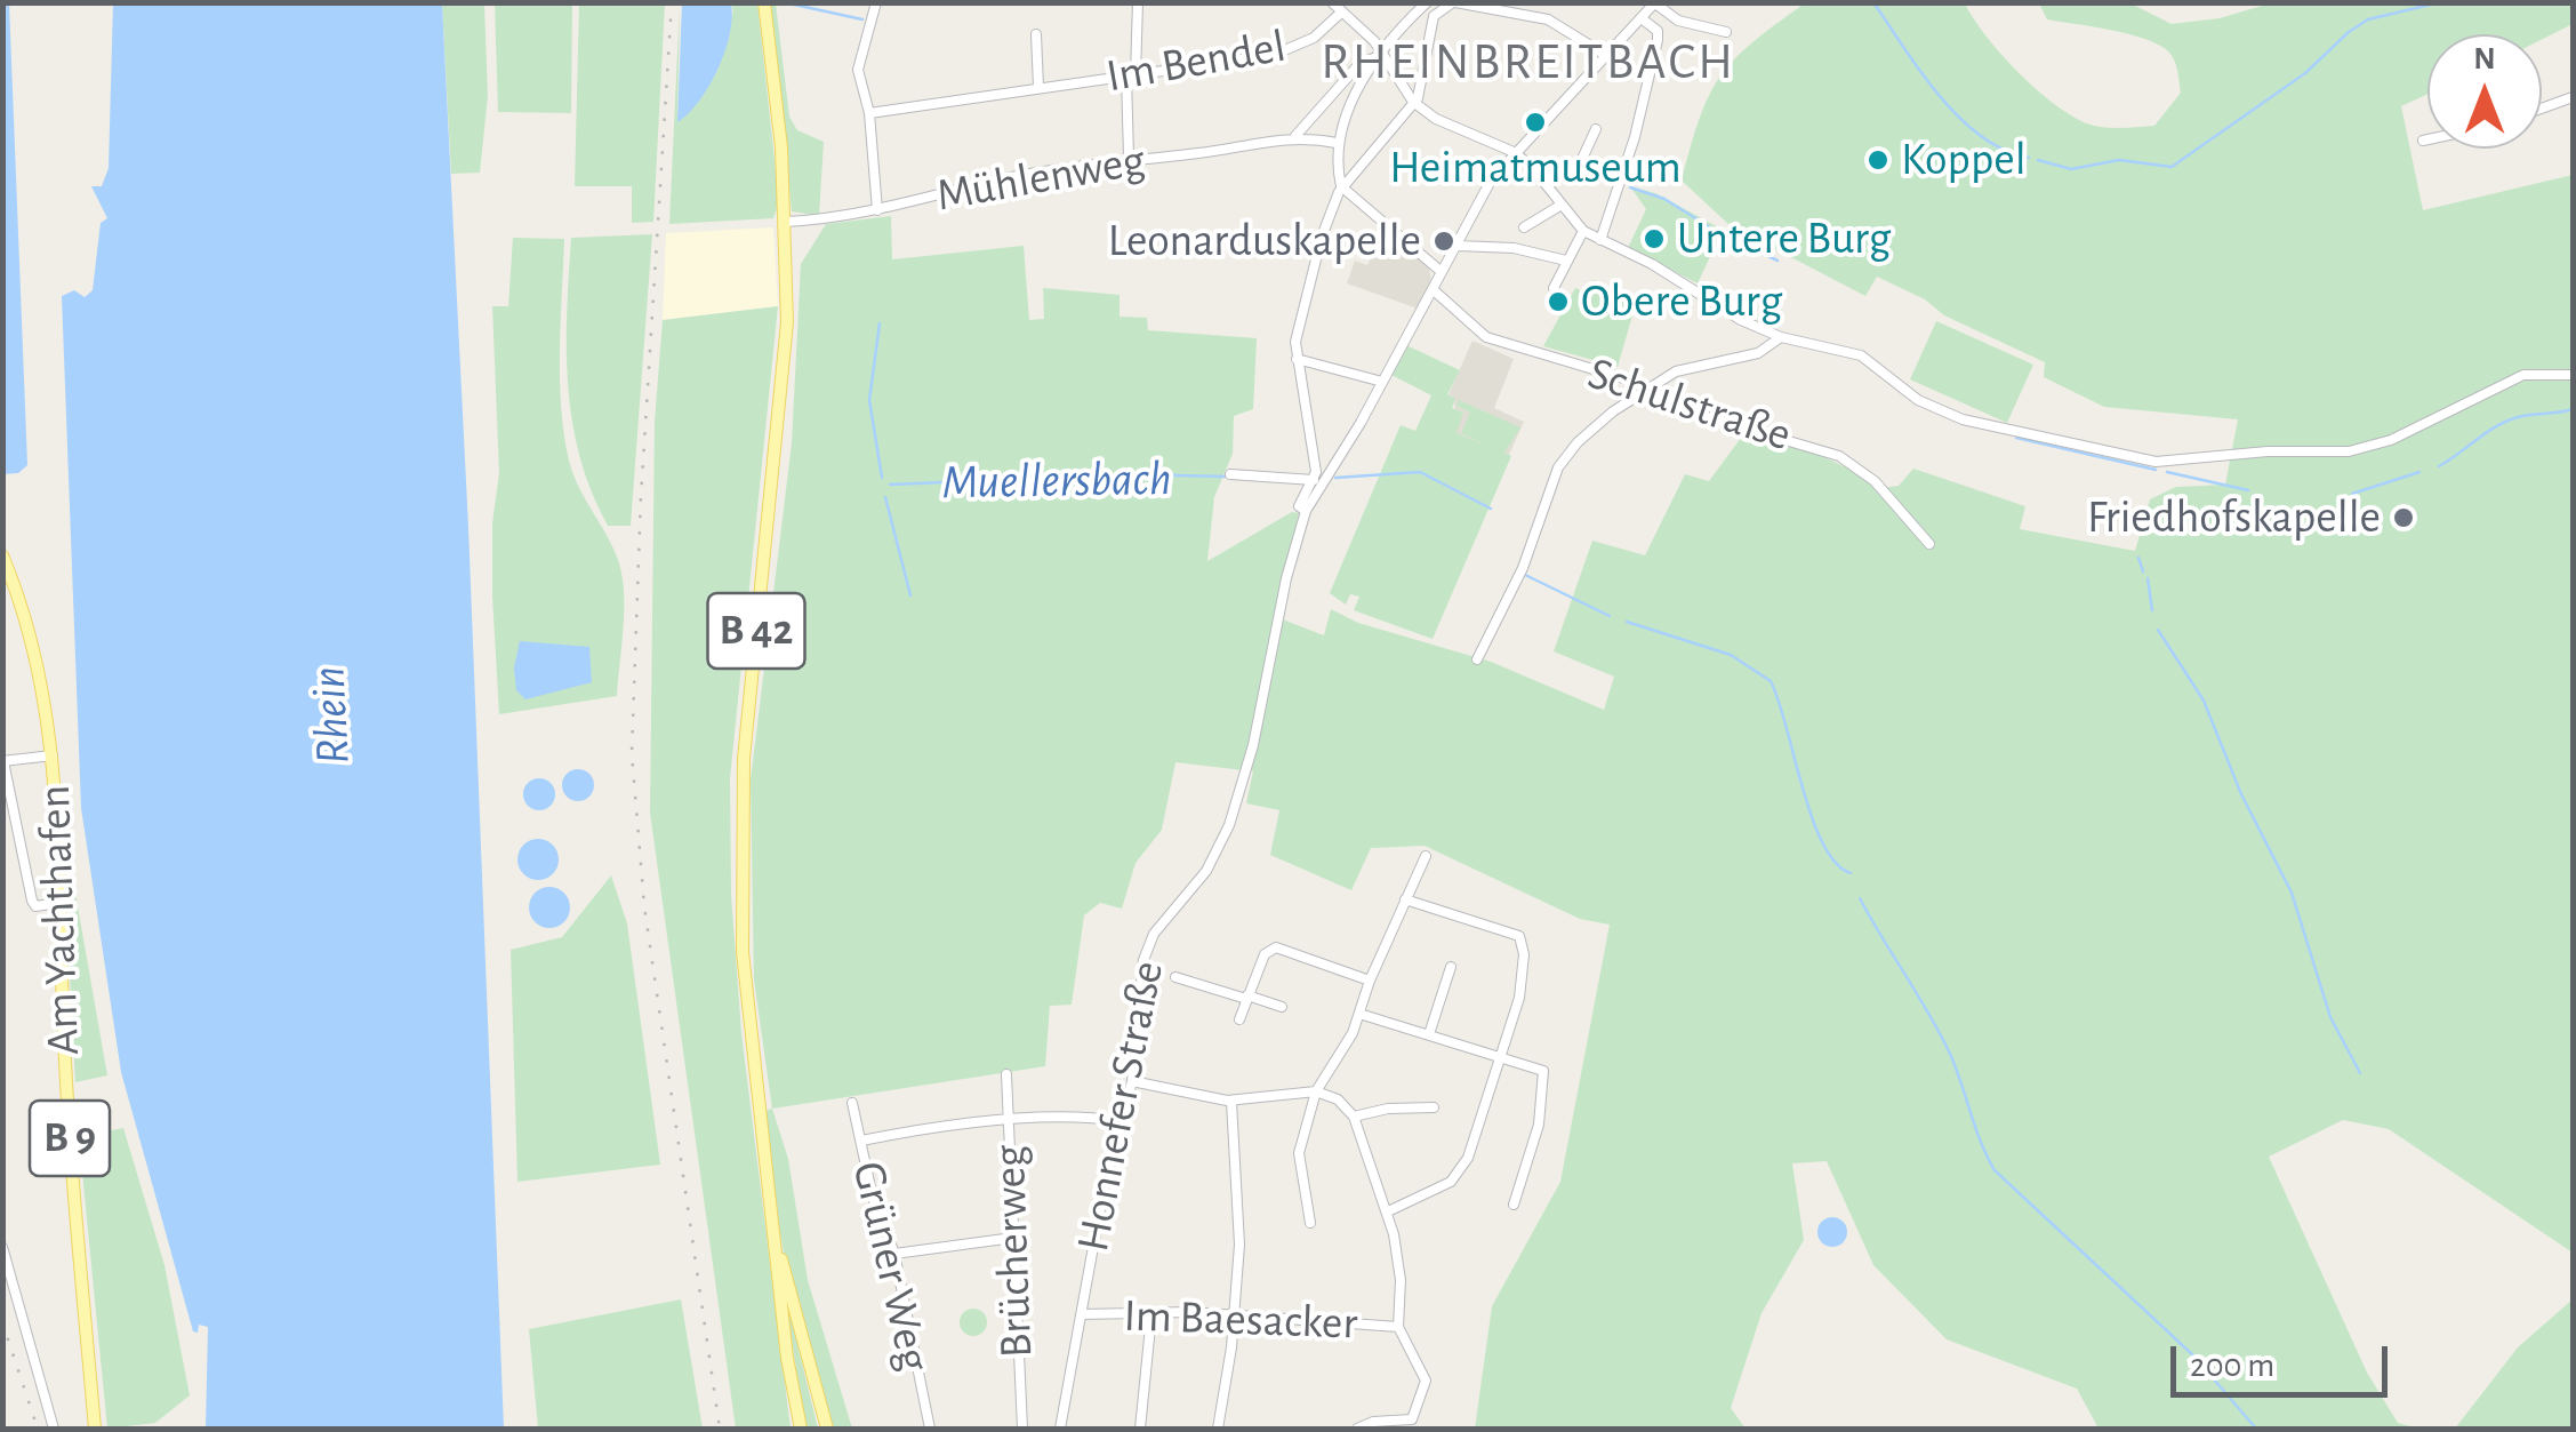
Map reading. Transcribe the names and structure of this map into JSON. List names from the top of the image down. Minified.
{"streets":{"main road":["B 42","Am Yachthafen","B 9"],"street":["Im Bendel","Mühlenweg","Schulstraße","Honnefer Straße","Brücherweg","Grüner Weg","Im Baesacker"]},"crossings":[["Mühlenweg","B 42"],["Honnefer Straße","Im Baesacker"]],"districts":["RHEINBREITBACH"],"water":["Muellersbach","Rhein"],"places":["Heimatmuseum","Koppel","Untere Burg","Leonarduskapelle","Obere Burg","Friedhofskapelle"],"scale_bar":"200 m","north":"top"}
